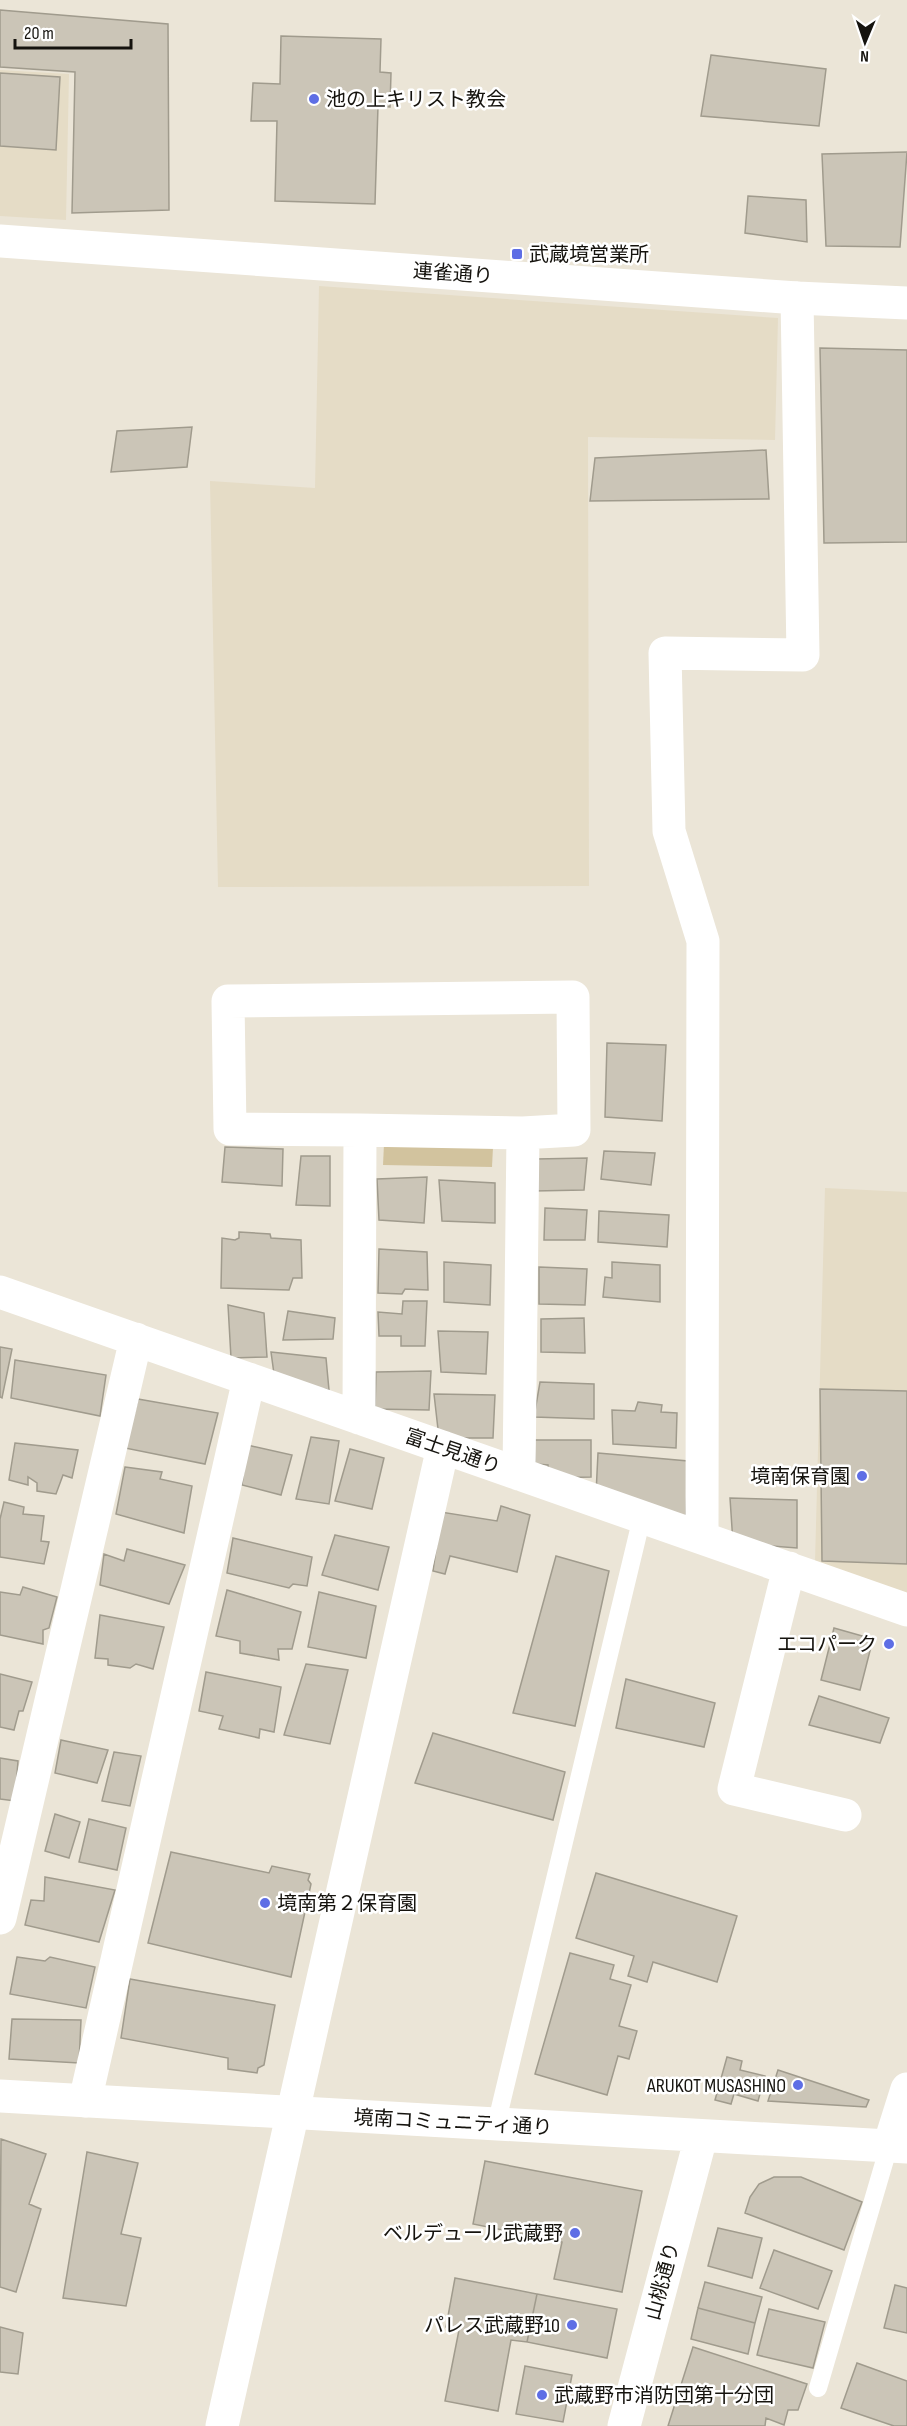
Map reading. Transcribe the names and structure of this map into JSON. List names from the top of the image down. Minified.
{"streets":{"street":["連雀通り","富士見通り","境南コミュニティ通り","山桃通り"]},"crossings":[["境南コミュニティ通り","山桃通り"]],"places":{"other":["池の上キリスト教会","境南保育園","エコパーク","境南第２保育園","ARUKOT MUSASHINO","ベルデュール武蔵野","パレス武蔵野10","武蔵野市消防団第十分団"],"transit":["武蔵境営業所"]},"scale_bar":"20 m","north":"bottom"}
